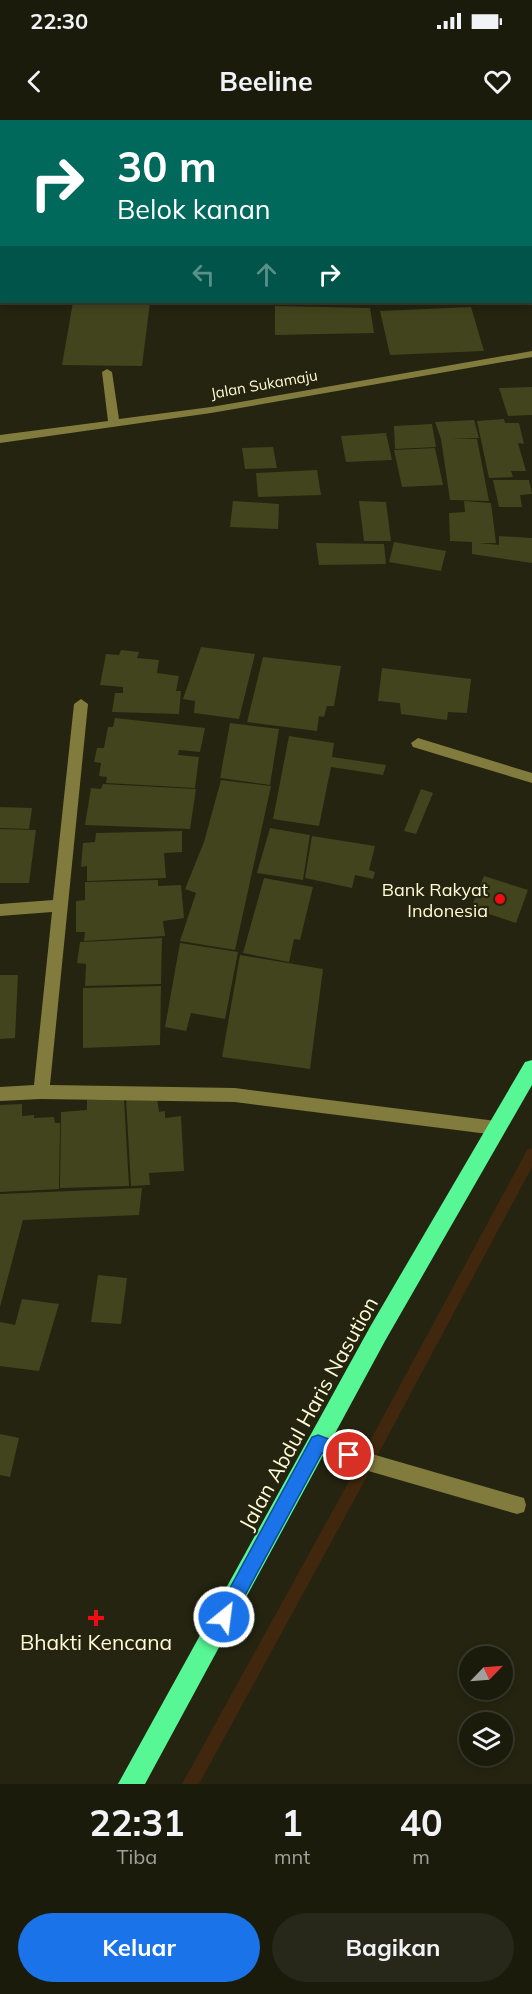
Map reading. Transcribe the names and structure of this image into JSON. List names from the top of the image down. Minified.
{"streets":{"highway":["Jalan Abdul Haris Nasution"],"street":["Jalan Sukamaju"]},"places":{"other":["Bank Rakyat Indonesia"],"health":["Bhakti Kencana"]},"north":"top right","page":{"status":"22:30","header":"Beeline","turn":["30 m","Belok kanan"],"eta":["22:31","Tiba","1","mnt","40","m"],"buttons":["Keluar","Bagikan"]}}
